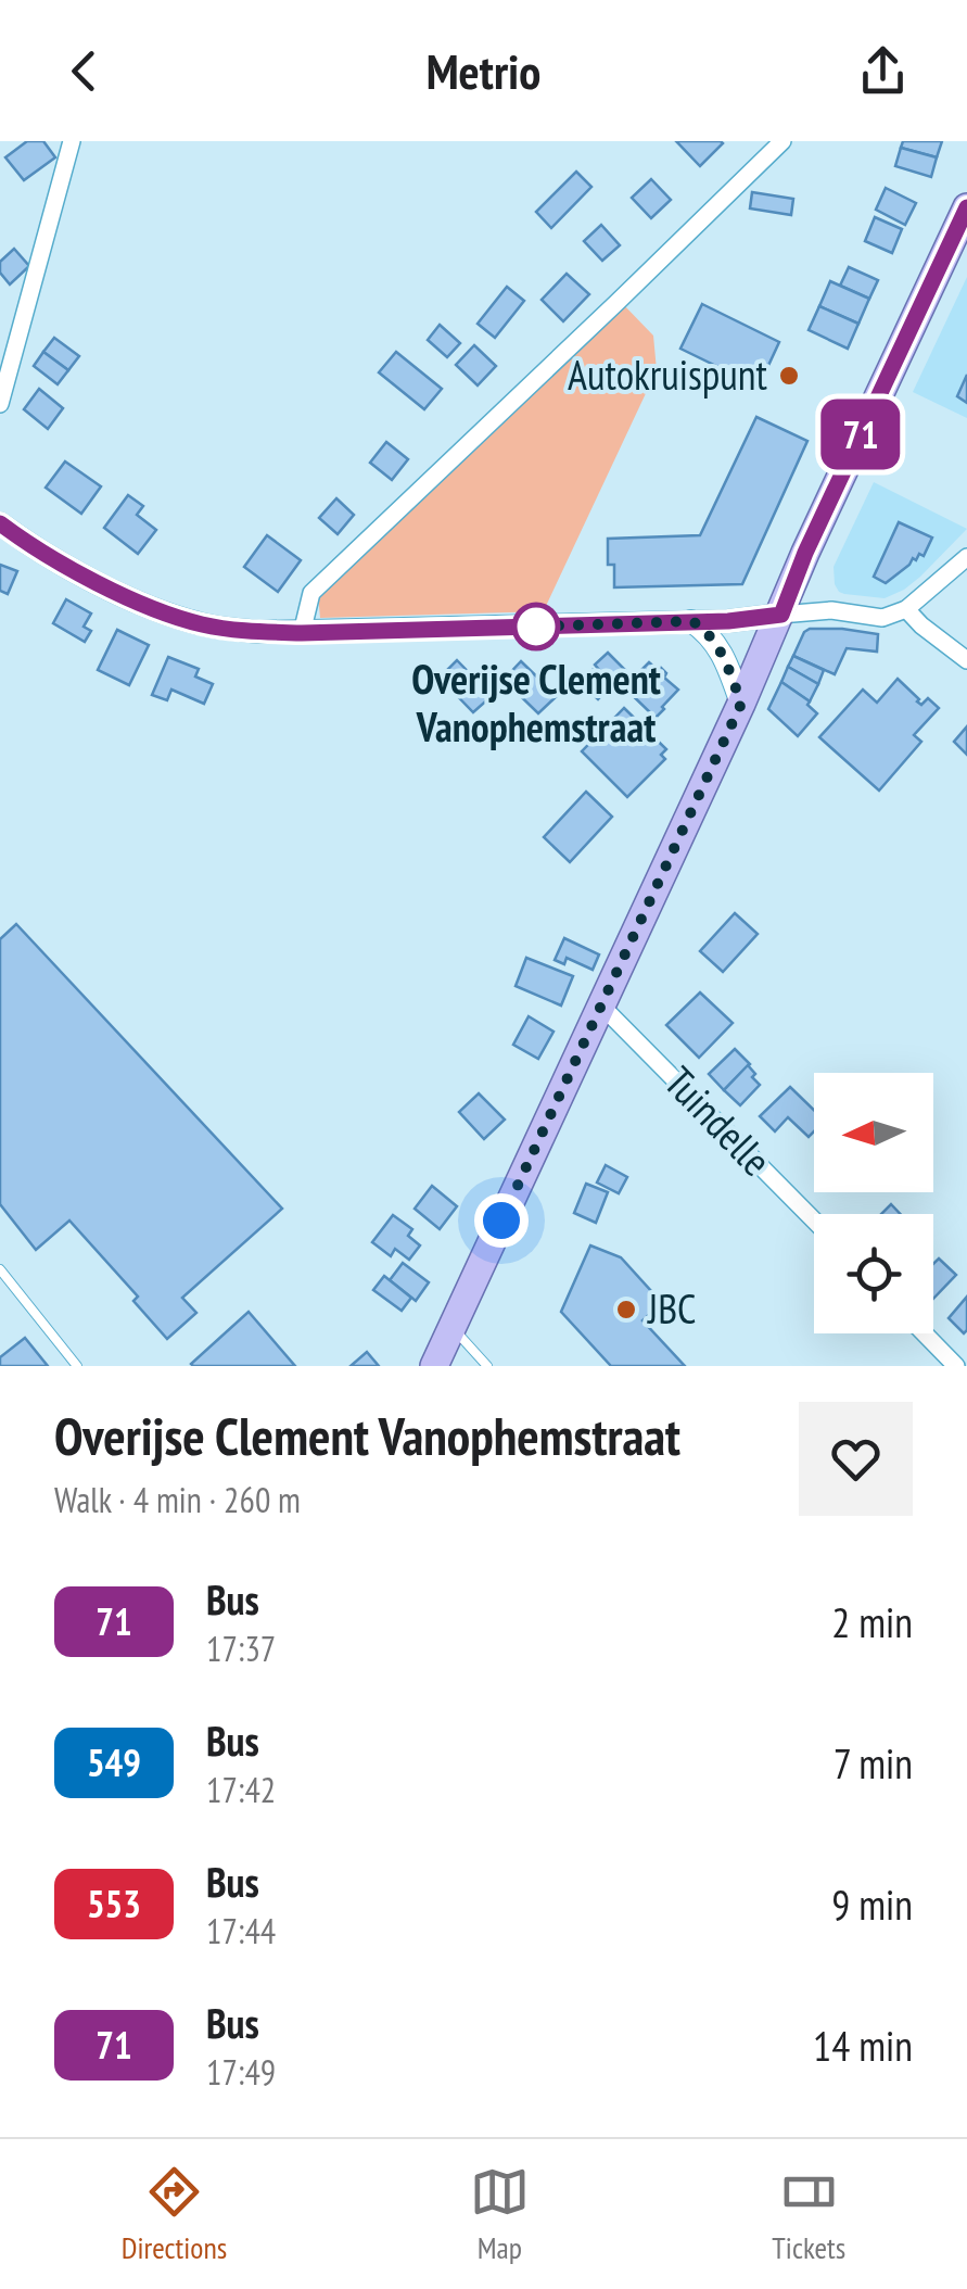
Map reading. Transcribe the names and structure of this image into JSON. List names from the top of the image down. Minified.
{"streets":{"street":["Tuindelle"]},"places":["Autokruispunt","Overijse Clement Vanophemstraat","JBC"],"lines":["bus line 71"],"north":"left","page":{"header":"Metrio","on_map":"71","heading":["Overijse Clement Vanophemstraat","Walk · 4 min · 260 m"],"list":[{"mark":"71","name":"Bus","note":"17:37","value":"2 min"},{"mark":"549","name":"Bus","note":"17:42","value":"7 min"},{"mark":"553","name":"Bus","note":"17:44","value":"9 min"},{"mark":"71","name":"Bus","note":"17:49","value":"14 min"}],"tabs":["Directions","Map","Tickets"]}}
